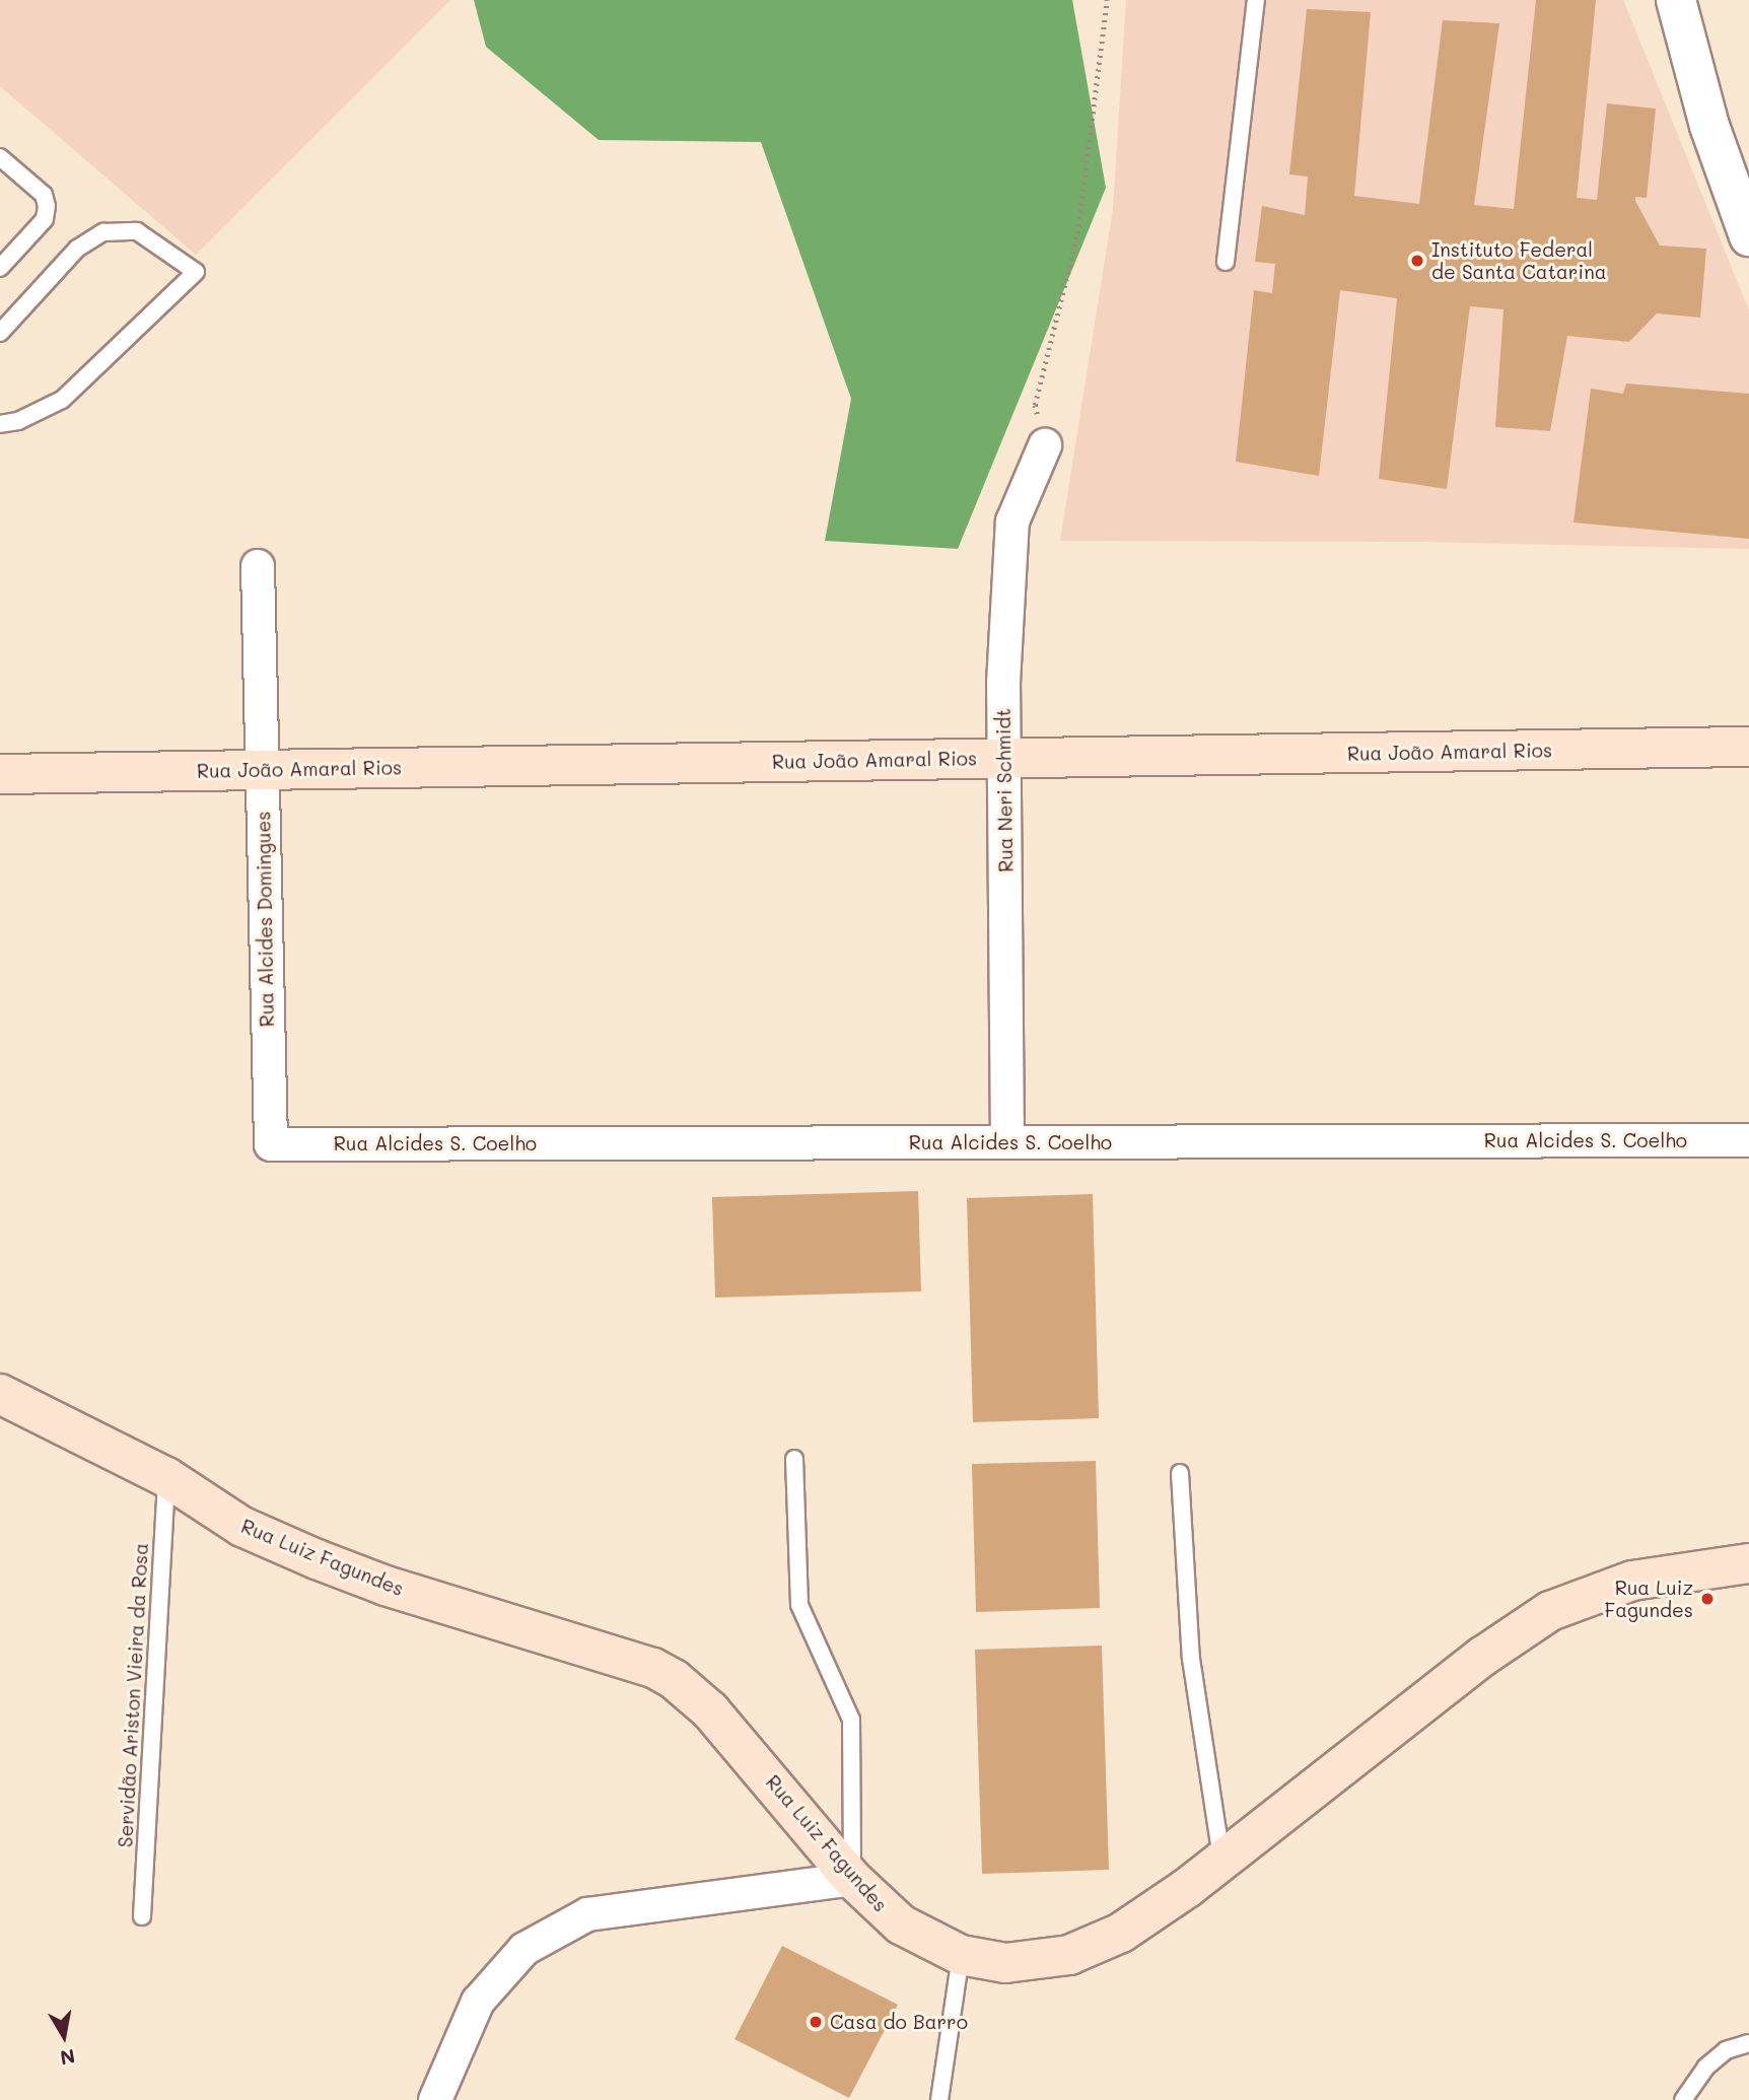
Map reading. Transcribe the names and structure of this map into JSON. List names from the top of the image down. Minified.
{"streets":{"main road":["Rua João Amaral Rios","Rua Luiz Fagundes"],"street":["Rua Neri Schmidt","Rua Alcides Domingues","Rua Alcides S. Coelho"],"lane":["Servidão Ariston Vieira da Rosa"]},"crossings":[["Rua João Amaral Rios","Rua Neri Schmidt"],["Rua João Amaral Rios","Rua Alcides Domingues"],["Rua Neri Schmidt","Rua Alcides S. Coelho"],["Rua Alcides Domingues","Rua Alcides S. Coelho"],["Rua Luiz Fagundes","Servidão Ariston Vieira da Rosa"]],"places":["Instituto Federal de Santa Catarina","Rua Luiz Fagundes","Casa do Barro"],"north":"bottom"}
